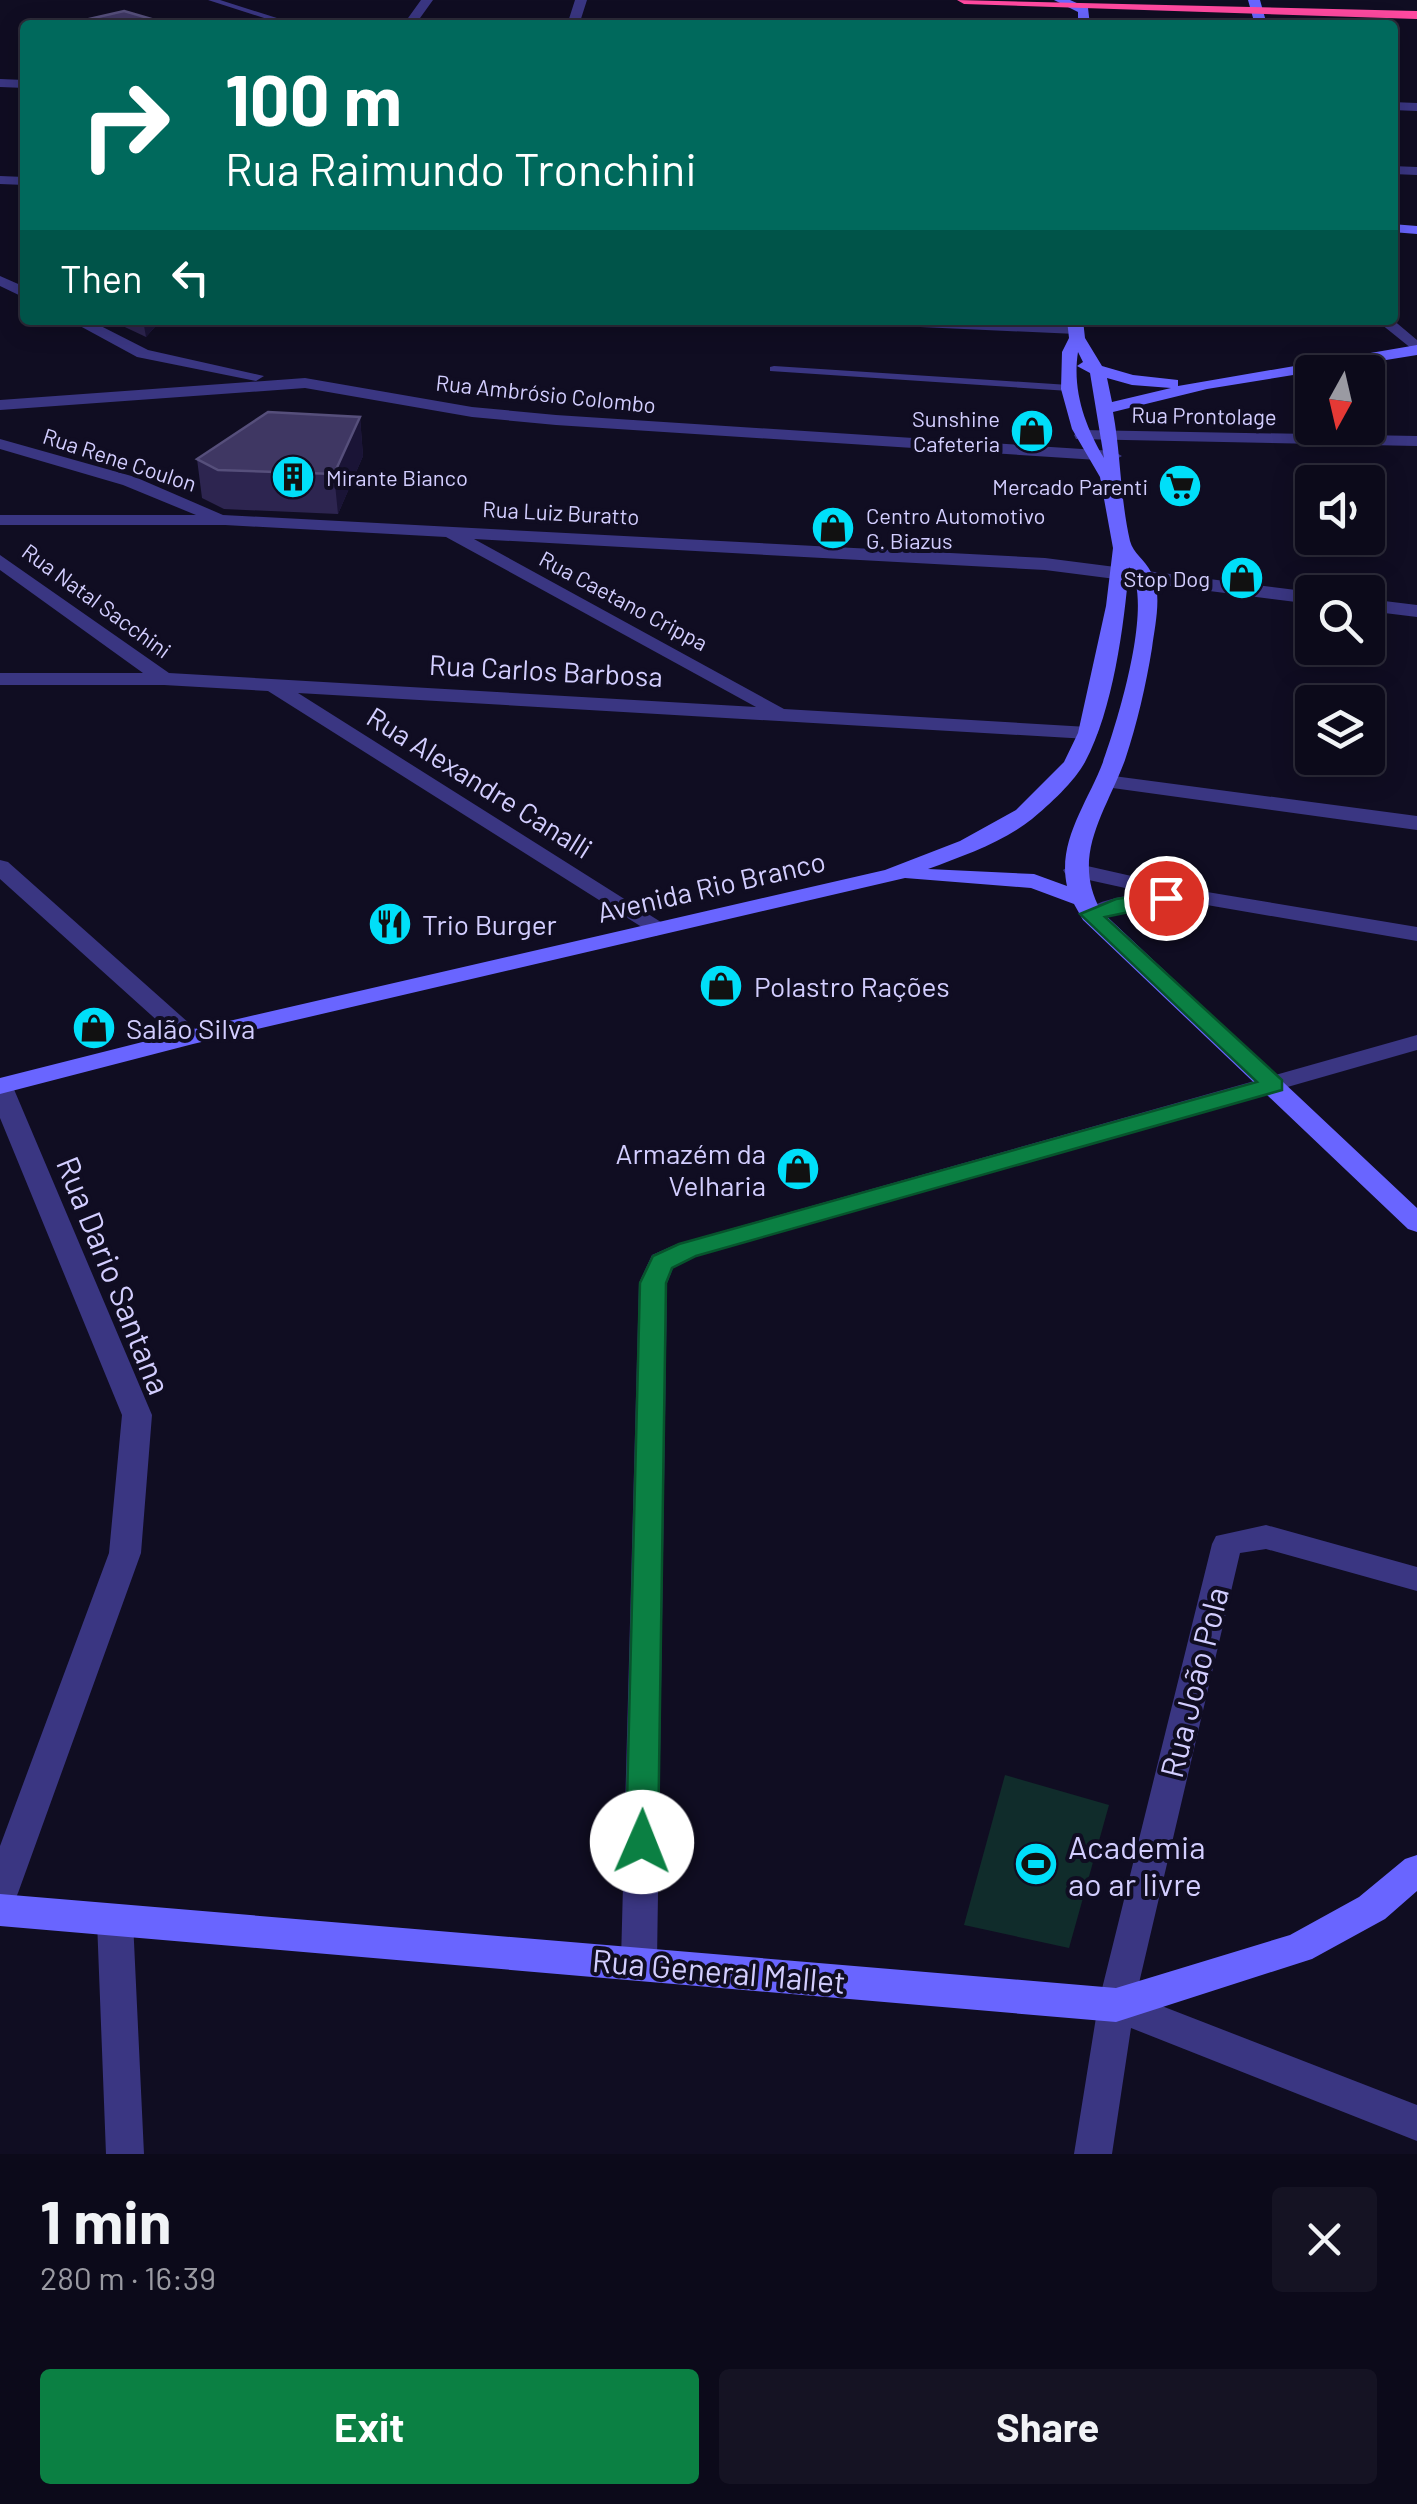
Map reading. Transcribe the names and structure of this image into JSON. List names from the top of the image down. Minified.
{"streets":{"main road":["Avenida Rio Branco","Rua General Mallet"],"street":["Rua Ambrósio Colombo","Rua Prontolage","Rua Rene Coulon","Rua Luiz Buratto","Rua Natal Sacchini","Rua Caetano Crippa","Rua Carlos Barbosa","Rua Alexandre Canalli","Rua Dario Santana","Rua João Pola"]},"crossings":[["Rua Ambrósio Colombo","Avenida Rio Branco"],["Rua Prontolage","Avenida Rio Branco"],["Rua Rene Coulon","Rua Luiz Buratto"],["Rua Luiz Buratto","Rua Caetano Crippa"],["Rua Luiz Buratto","Avenida Rio Branco"],["Rua Natal Sacchini","Rua Carlos Barbosa"],["Rua Caetano Crippa","Rua Carlos Barbosa"],["Rua Carlos Barbosa","Rua Alexandre Canalli"],["Rua Carlos Barbosa","Avenida Rio Branco"],["Rua Alexandre Canalli","Avenida Rio Branco"],["Avenida Rio Branco","Rua Dario Santana"],["Rua João Pola","Rua General Mallet"]],"places":{"shop":["Sunshine Cafeteria","Centro Automotivo G. Biazus","Stop Dog","Polastro Rações","Salão Silva","Armazém da Velharia"],"building":["Mirante Bianco"],"supermarket":["Mercado Parenti"],"restaurant":["Trio Burger"],"sports":["Academia ao ar livre"]},"north":"bottom","page":{"turn":["100 m","Rua Raimundo Tronchini"],"then":"Then","heading":["1 min","280 m · 16:39"],"buttons":["Exit","Share"]}}
